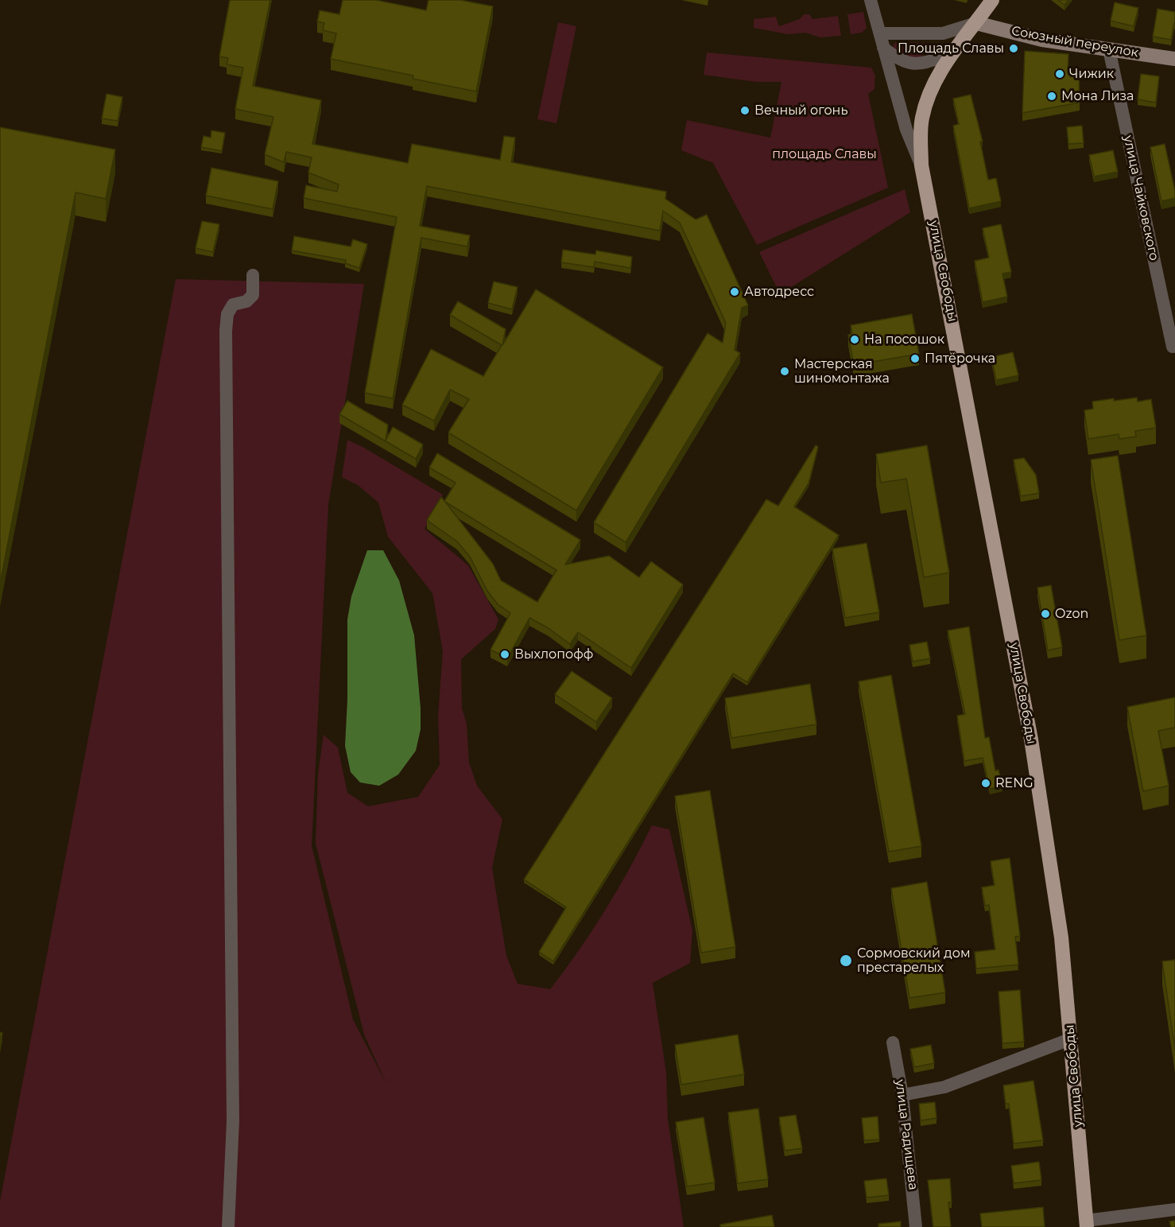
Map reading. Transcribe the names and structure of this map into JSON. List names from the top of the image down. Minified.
{"streets":{"main road":["улица Свободы"],"street":["Союзный переулок","улица Чайковского","улица Радищева"]},"crossings":[["Союзный переулок","улица Чайковского"],["Союзный переулок","улица Свободы"]],"parks":["площадь Славы"],"places":["Площадь Славы","Чижик","Мона Лиза","Вечный огонь","Автодресс","На посошок","Пятёрочка","Мастерская шиномонтажа","Ozon","Выхлопофф","RENG","Сормовский дом престарелых"]}
